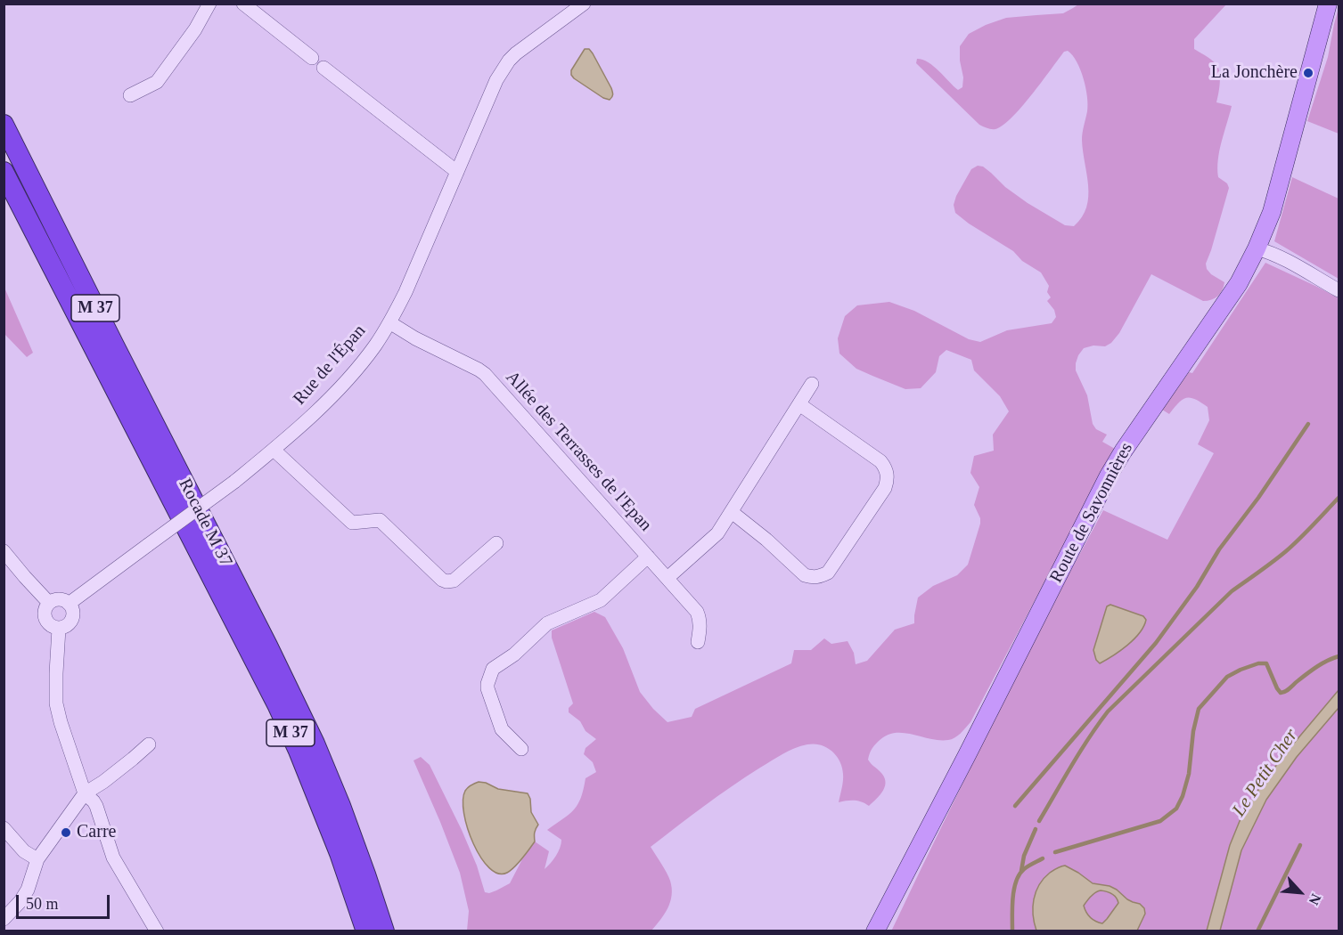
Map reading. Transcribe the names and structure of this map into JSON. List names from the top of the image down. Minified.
{"streets":{"highway":["M 37","Rocade M 37"],"main road":["Route de Savonnières"],"street":["Rue de l'Épan","Allée des Terrasses de l'Epan"]},"crossings":[["Rue de l'Épan","Allée des Terrasses de l'Epan"]],"water":["Le Petit Cher"],"places":["La Jonchère","Carre"],"scale_bar":"50 m","north":"bottom right"}
